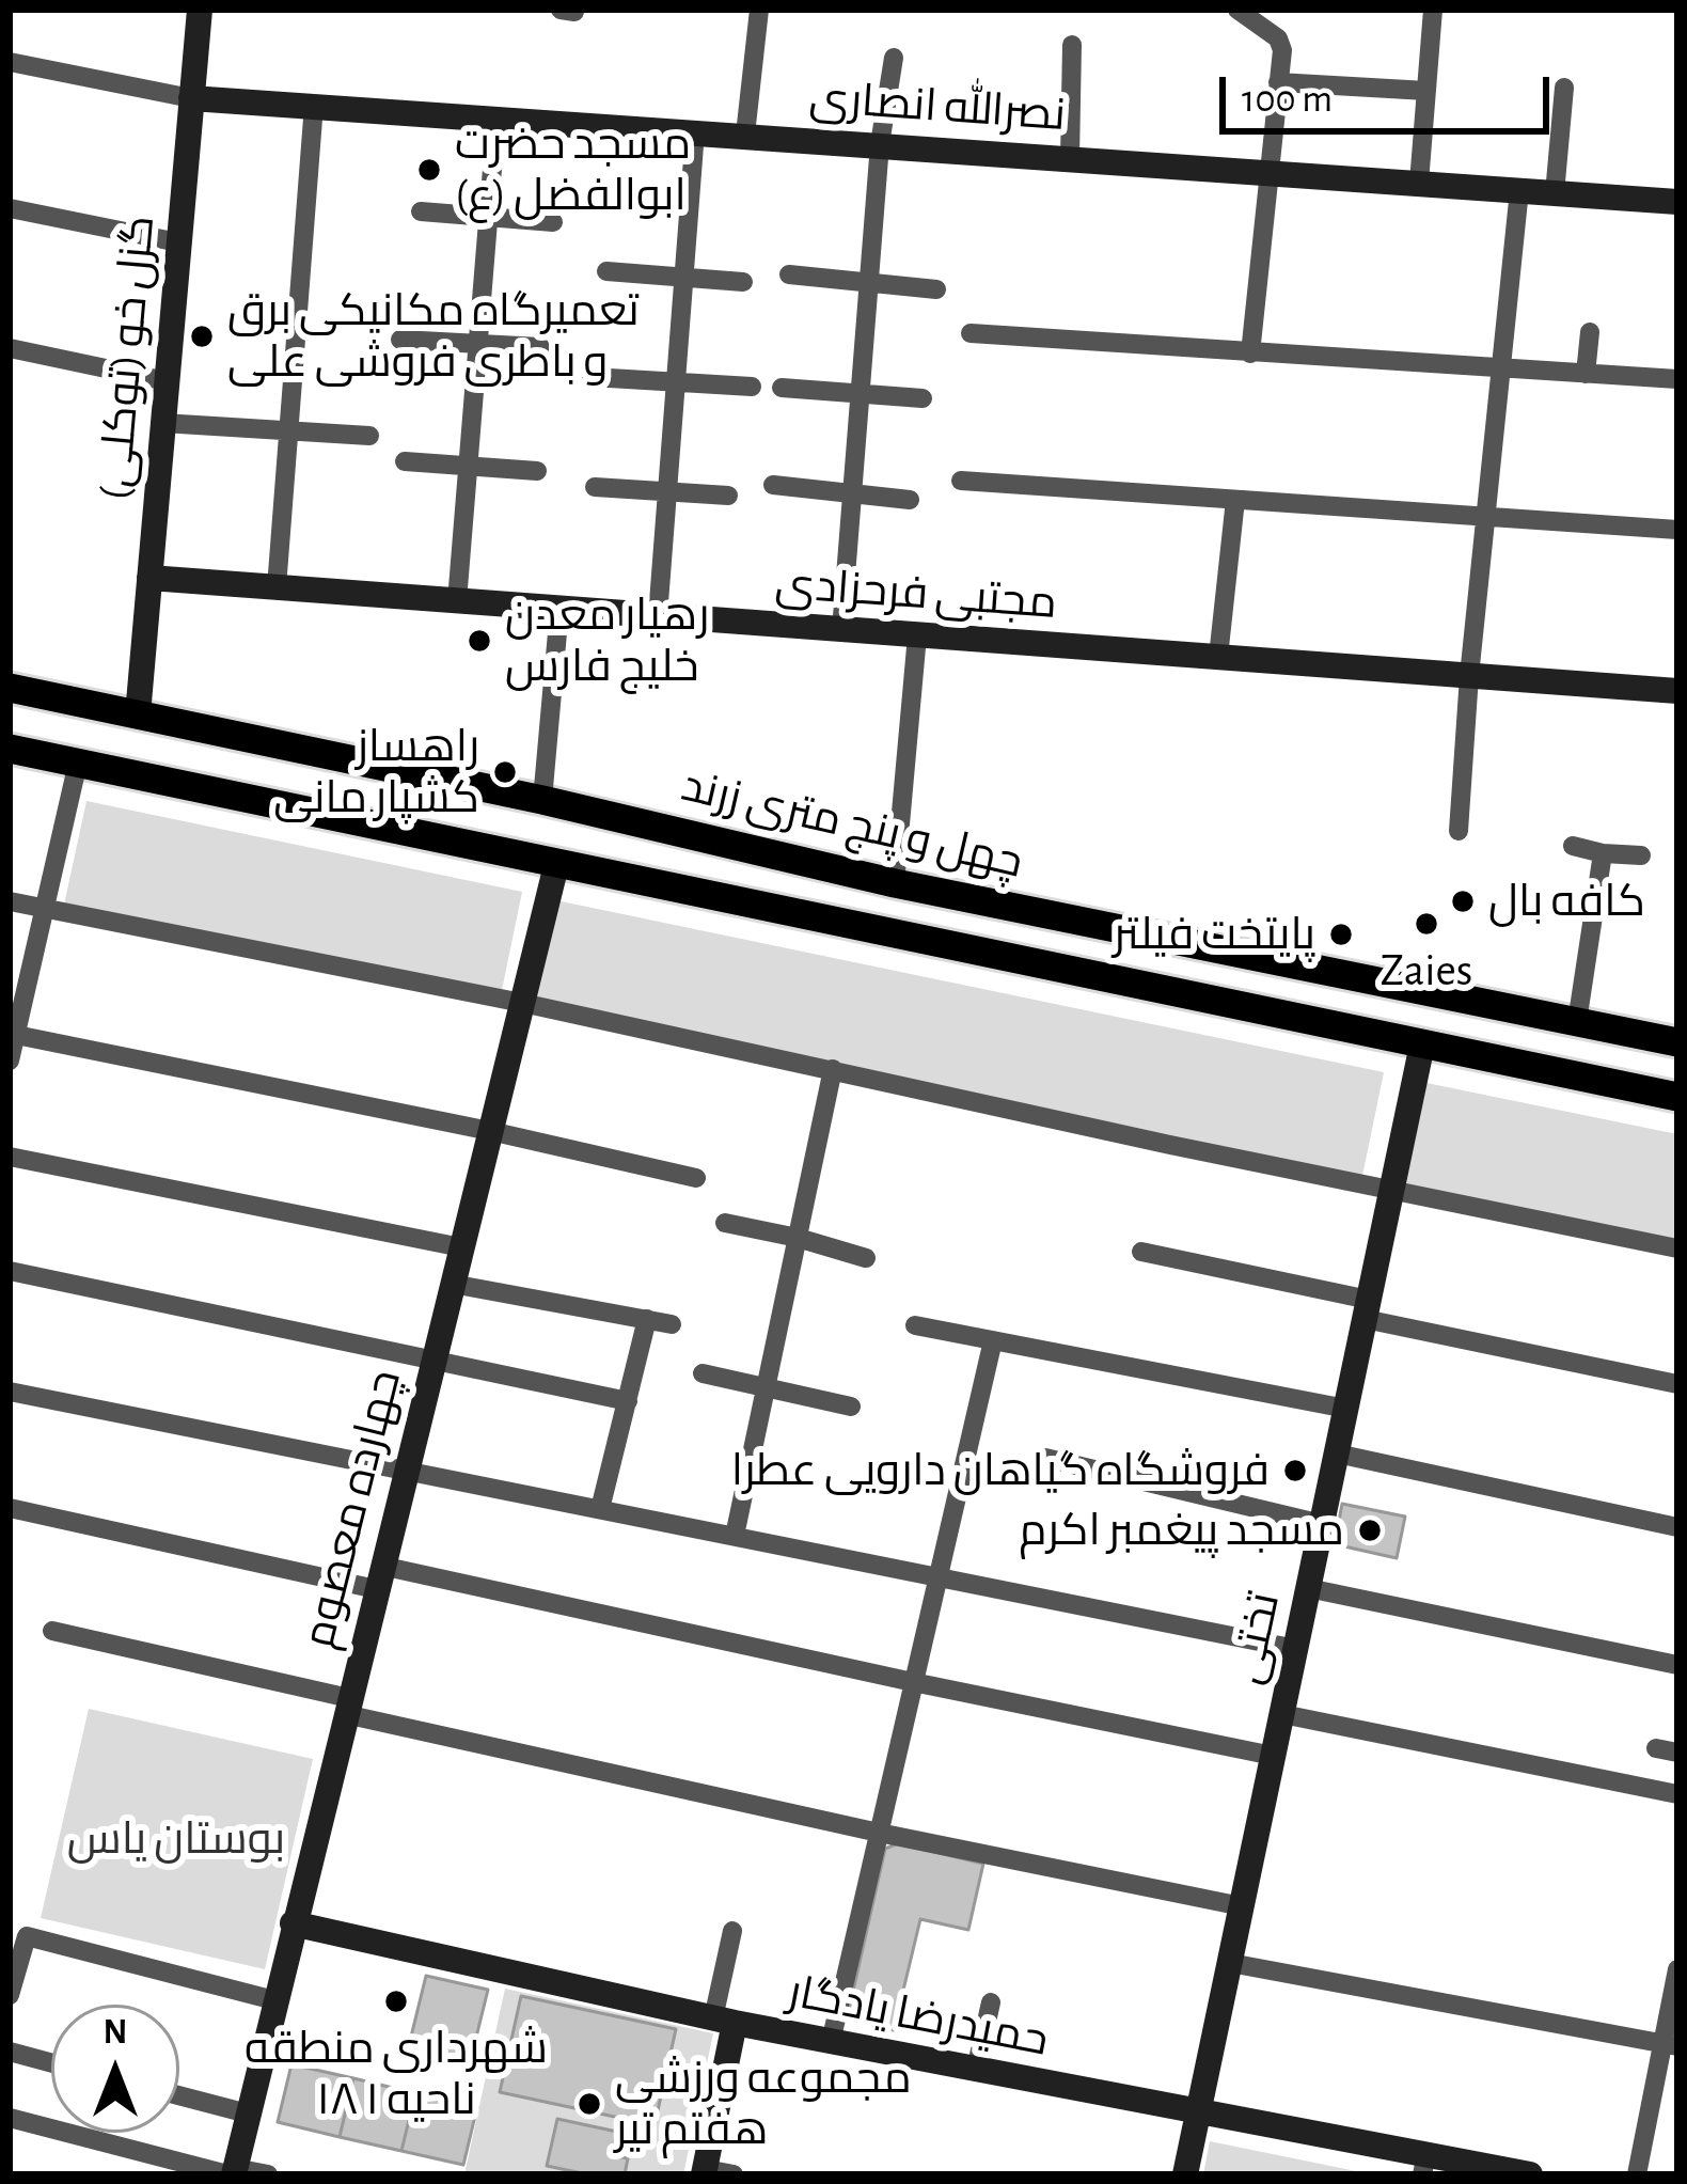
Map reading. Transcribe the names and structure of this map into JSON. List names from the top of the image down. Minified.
{"streets":{"main road":["چهل و پنج متری زرند"],"street":["نصرالله انصاری","گزل خو (توکلی)","مجتبی فرحزادی","چهارده معصوم","تختی","حمیدرضا یادگار"]},"crossings":[["نصرالله انصاری","گزل خو (توکلی)"],["گزل خو (توکلی)","مجتبی فرحزادی"],["گزل خو (توکلی)","چهل و پنج متری زرند"],["چهارده معصوم","حمیدرضا یادگار"],["تختی","حمیدرضا یادگار"]],"parks":["بوستان یاس"],"places":["مسجد حضرت ابوالفضل (ع)","تعمیرگاه مکانیکی برق و باطری فروشی علی","رهیار معدن خلیج فارس","راهساز کشپار مانی","کافه بال","Zaies","پایتخت فیلتر","فروشگاه گیاهان دارویی عطرا","مسجد پیغمبر اکرم","شهرداری منطقه ۱۸ ناحیه ۱","مجموعه ورزشی هفتم تیر"],"scale_bar":"100 m","north":"top"}
